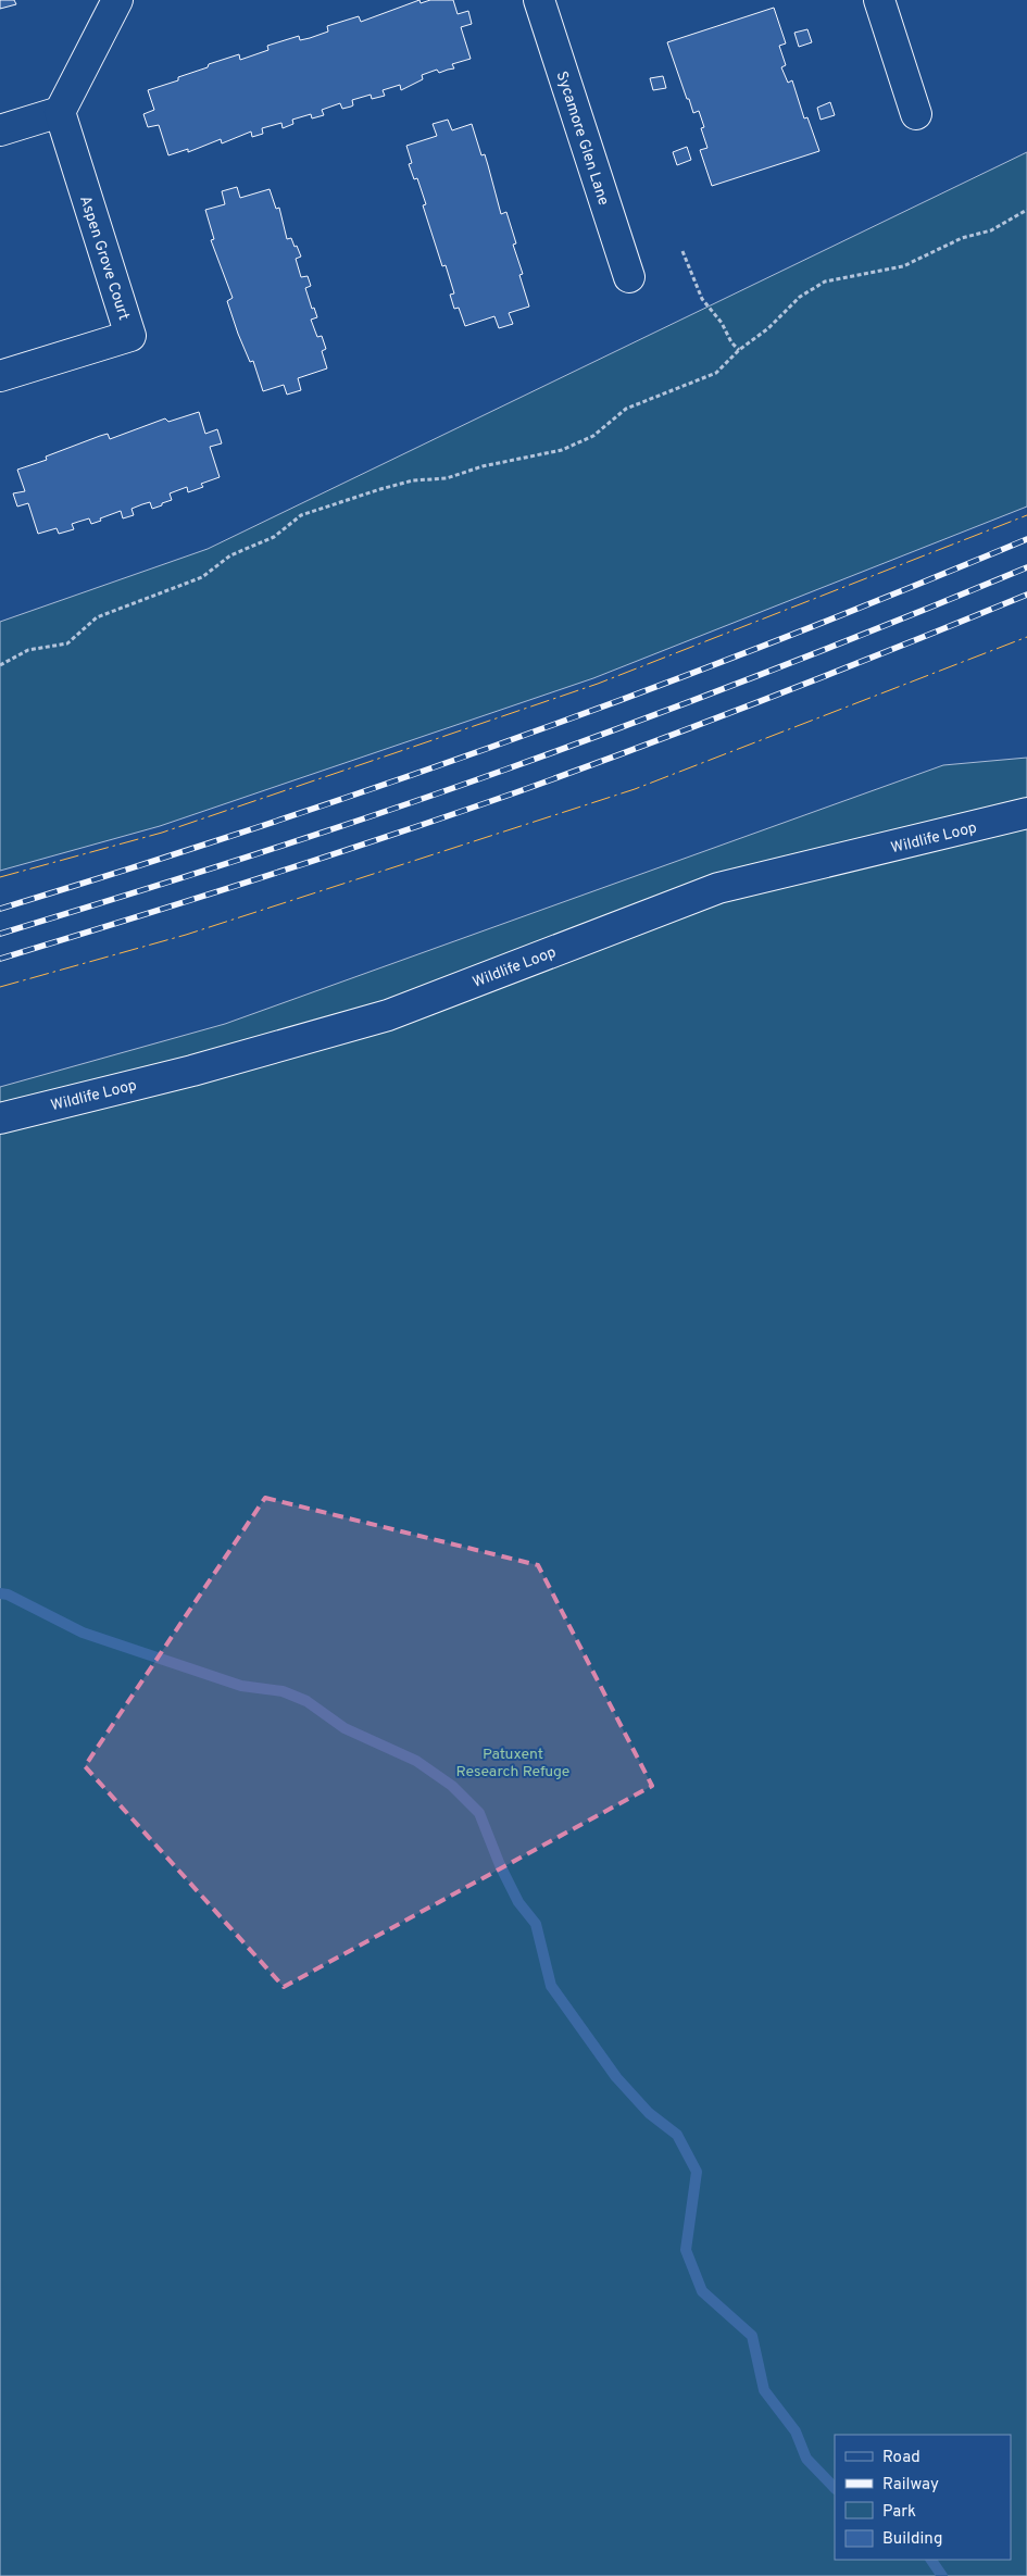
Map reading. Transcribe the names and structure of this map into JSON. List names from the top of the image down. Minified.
{"streets":{"street":["Sycamore Glen Lane","Aspen Grove Court","Wildlife Loop"]},"parks":["Patuxent Research Refuge"],"legend":["Road","Railway","Park","Building"]}
